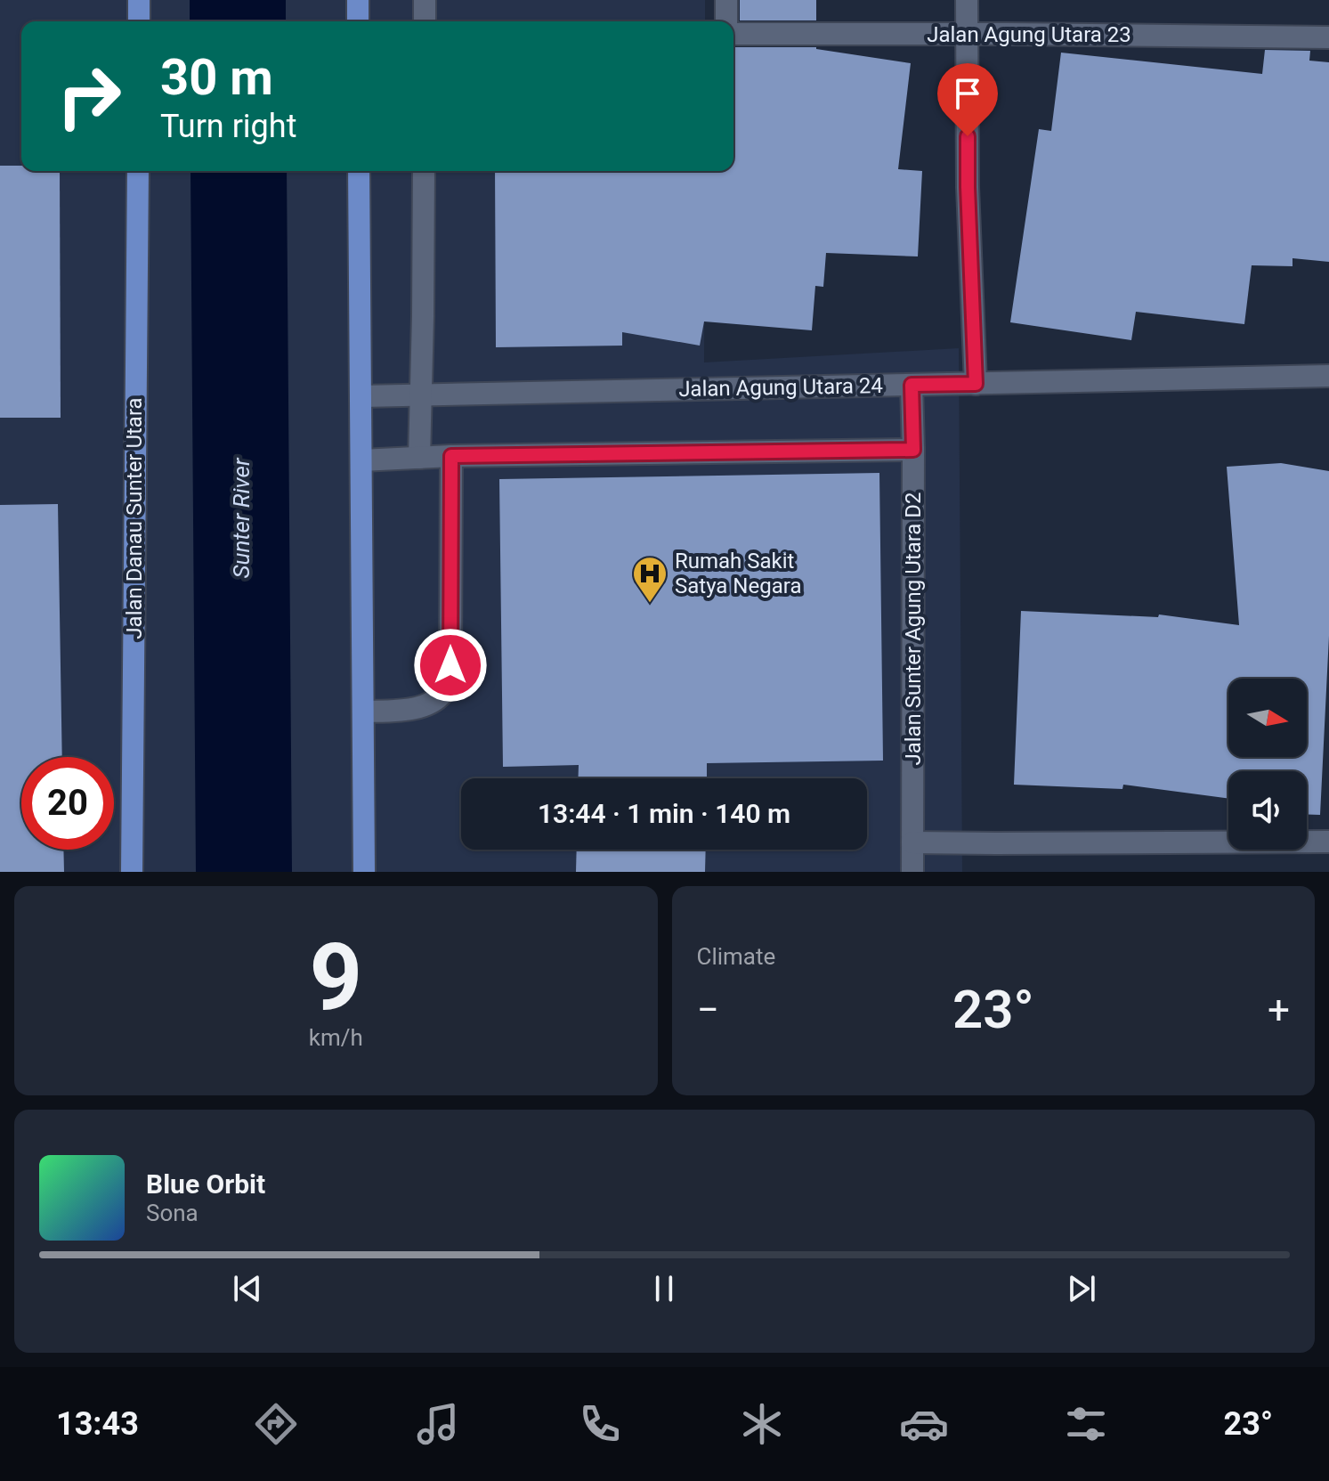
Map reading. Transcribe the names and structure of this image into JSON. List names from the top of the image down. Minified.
{"streets":{"main road":["Jalan Danau Sunter Utara"],"street":["Jalan Agung Utara 23","Jalan Agung Utara 24","Jalan Sunter Agung Utara D2"]},"crossings":[["Jalan Agung Utara 24","Jalan Sunter Agung Utara D2"]],"water":["Sunter River"],"places":{"hospital":["Rumah Sakit Satya Negara"]},"north":"right","page":{"turn":["30 m","Turn right"],"limit":"20","trip":"13:44 · 1 min · 140 m","tile":[["9","km/h"],"Climate"],"heat":["−","23°","+"],"song":["Blue Orbit","Sona"],"tabs":["13:43","23°"]}}
